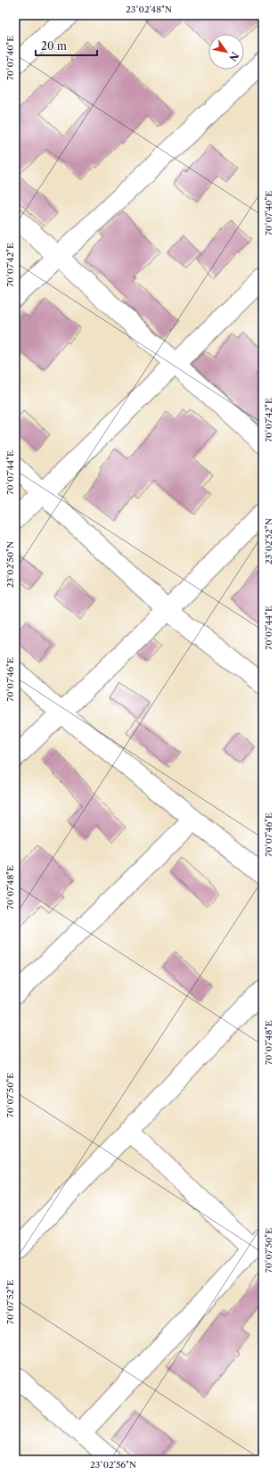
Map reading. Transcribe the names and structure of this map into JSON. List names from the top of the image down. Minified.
{"scale_bar":"20 m","north":"bottom right","coordinates":["23°02'48\"N","70°07'40\"E","70°07'42\"E","70°07'44\"E","23°02'52\"N","23°02'50\"N","70°07'46\"E","70°07'48\"E","70°07'50\"E","70°07'52\"E","23°02'56\"N"]}
